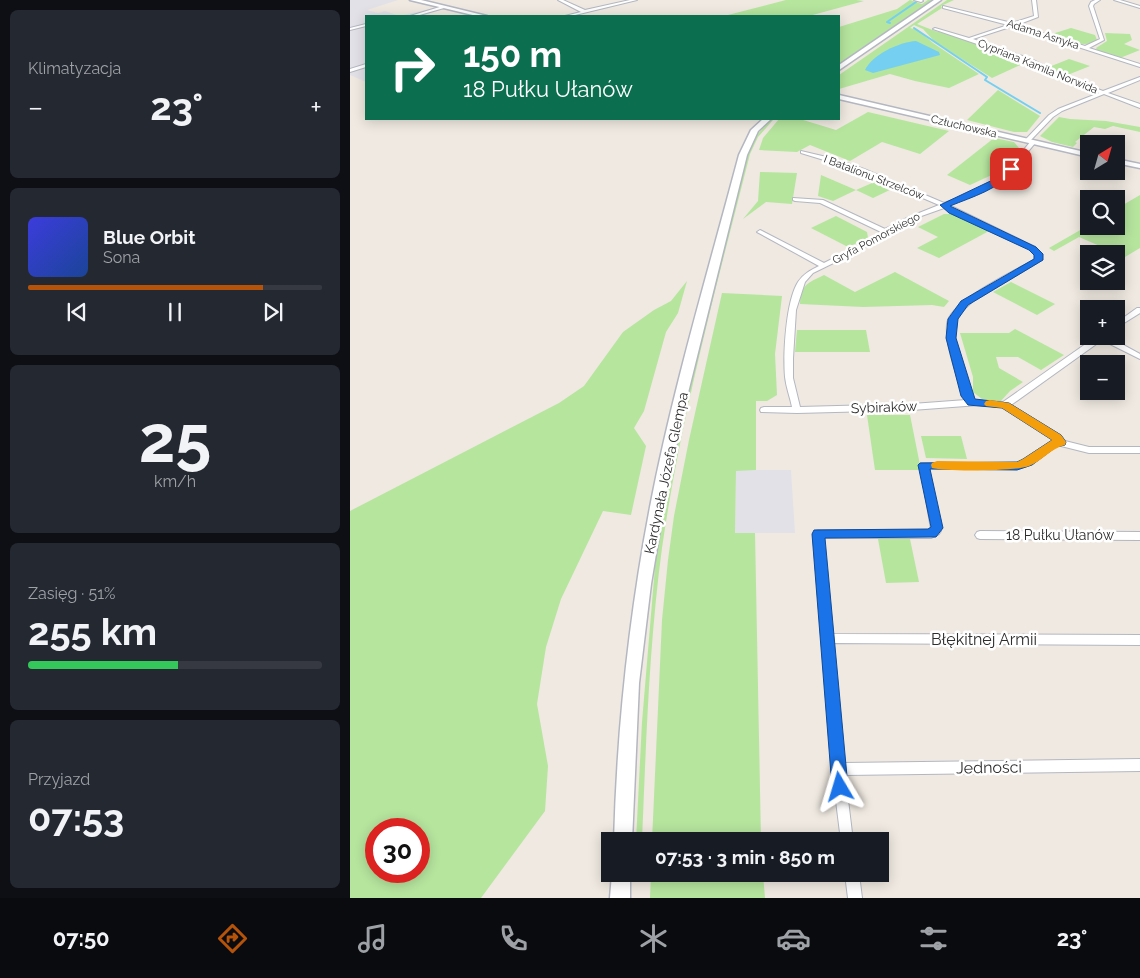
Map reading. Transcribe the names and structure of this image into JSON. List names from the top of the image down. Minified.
{"streets":{"main road":["Człuchowska","Kardynała Józefa Glempa"],"street":["Adama Asnyka","Cypriana Kamila Norwida","I Batalionu Strzelców","Gryfa Pomorskiego","Sybiraków","18 Pułku Ułanów","Błękitnej Armii","Jedności"]},"crossings":[["Cypriana Kamila Norwida","Gryfa Pomorskiego"],["Człuchowska","Gryfa Pomorskiego"],["I Batalionu Strzelców","Gryfa Pomorskiego"],["Gryfa Pomorskiego","Sybiraków"]],"north":"top right","page":{"tile":["Klimatyzacja",["25","km/h"],["Zasięg · 51%","255 km"],["Przyjazd","07:53"]],"turn":["150 m","18 Pułku Ułanów"],"heat":["−","23°","+"],"map_buttons":["+","−"],"song":["Blue Orbit","Sona"],"limit":"30","trip":"07:53 · 3 min · 850 m","tabs":["07:50","23°"]}}
